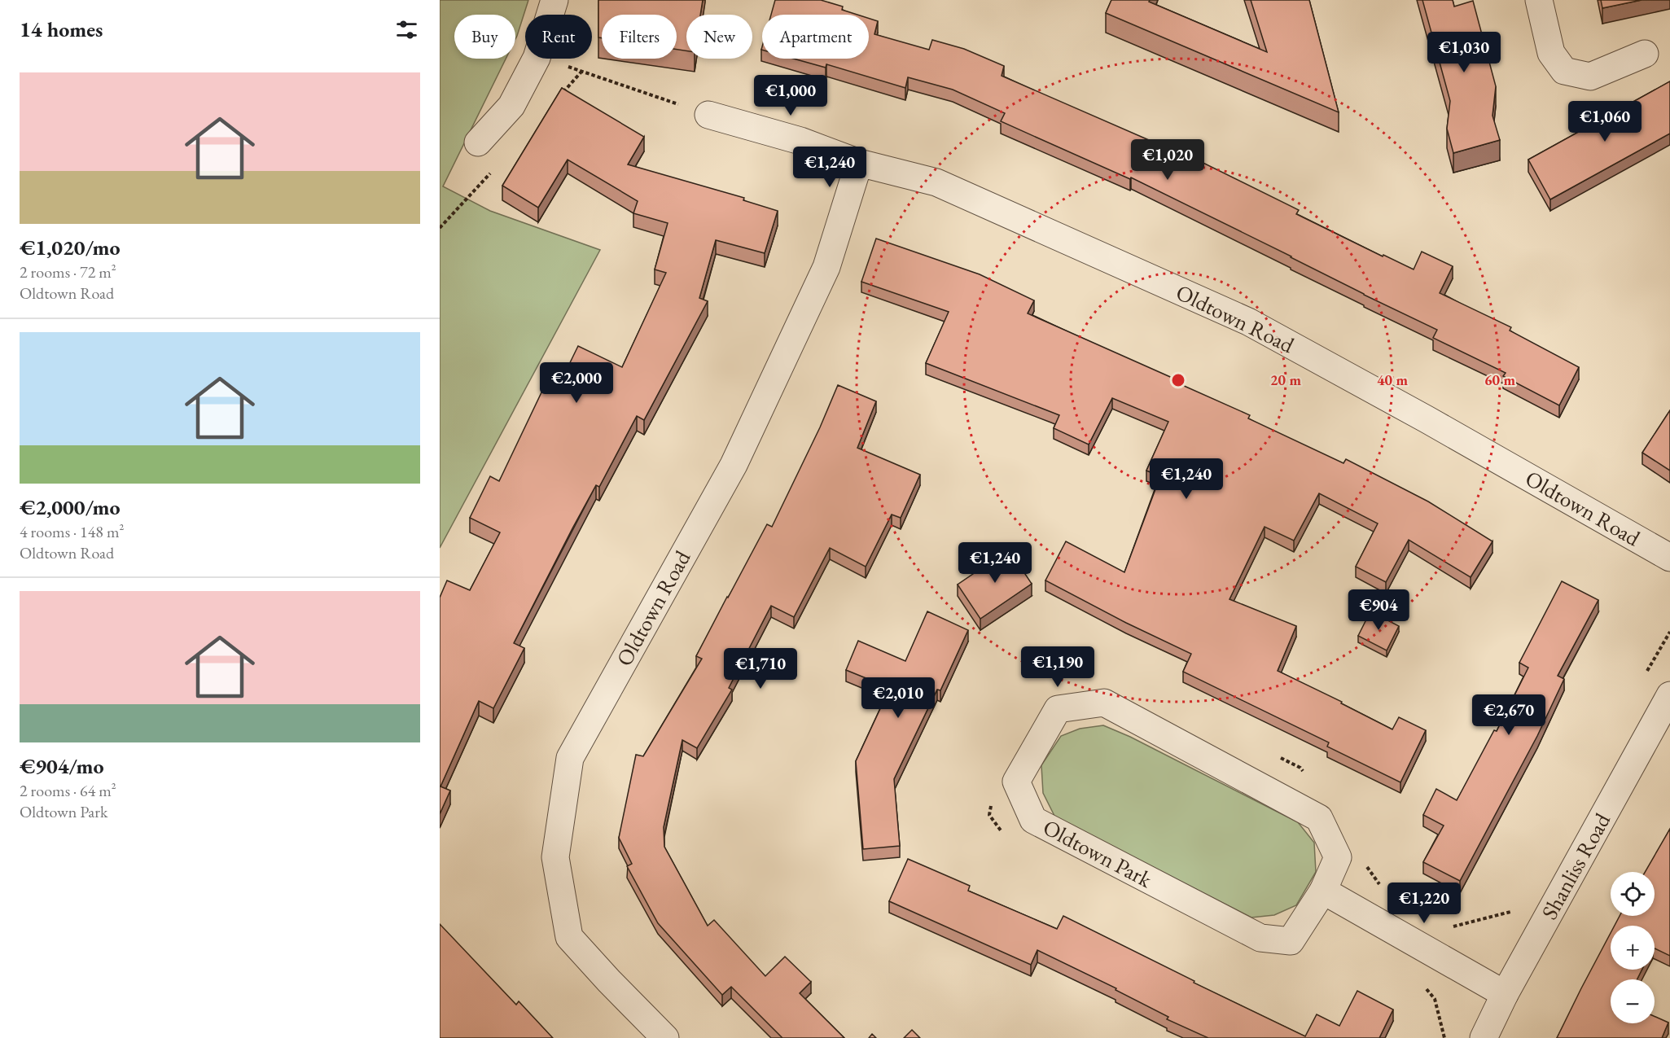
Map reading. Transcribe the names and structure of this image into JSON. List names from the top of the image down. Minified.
{"streets":{"street":["Oldtown Road","Oldtown Park","Shanliss Road"]},"page":{"heading":"14 homes","chip":["Buy","Rent","Filters","New","Apartment"],"price":["€1,030","€1,000","€1,060","€1,020","€1,240","€2,000","€1,240","€1,240","€904","€1,190","€1,710","€2,010","€2,670","€1,220"],"list":[{"name":"€1,020/mo","note":"2 rooms · 72 m² · Oldtown Road"},{"name":"€2,000/mo","note":"4 rooms · 148 m² · Oldtown Road"},{"name":"€904/mo","note":"2 rooms · 64 m² · Oldtown Park"}],"map_buttons":["+","−"]},"rings":["20 m","40 m","60 m"]}
